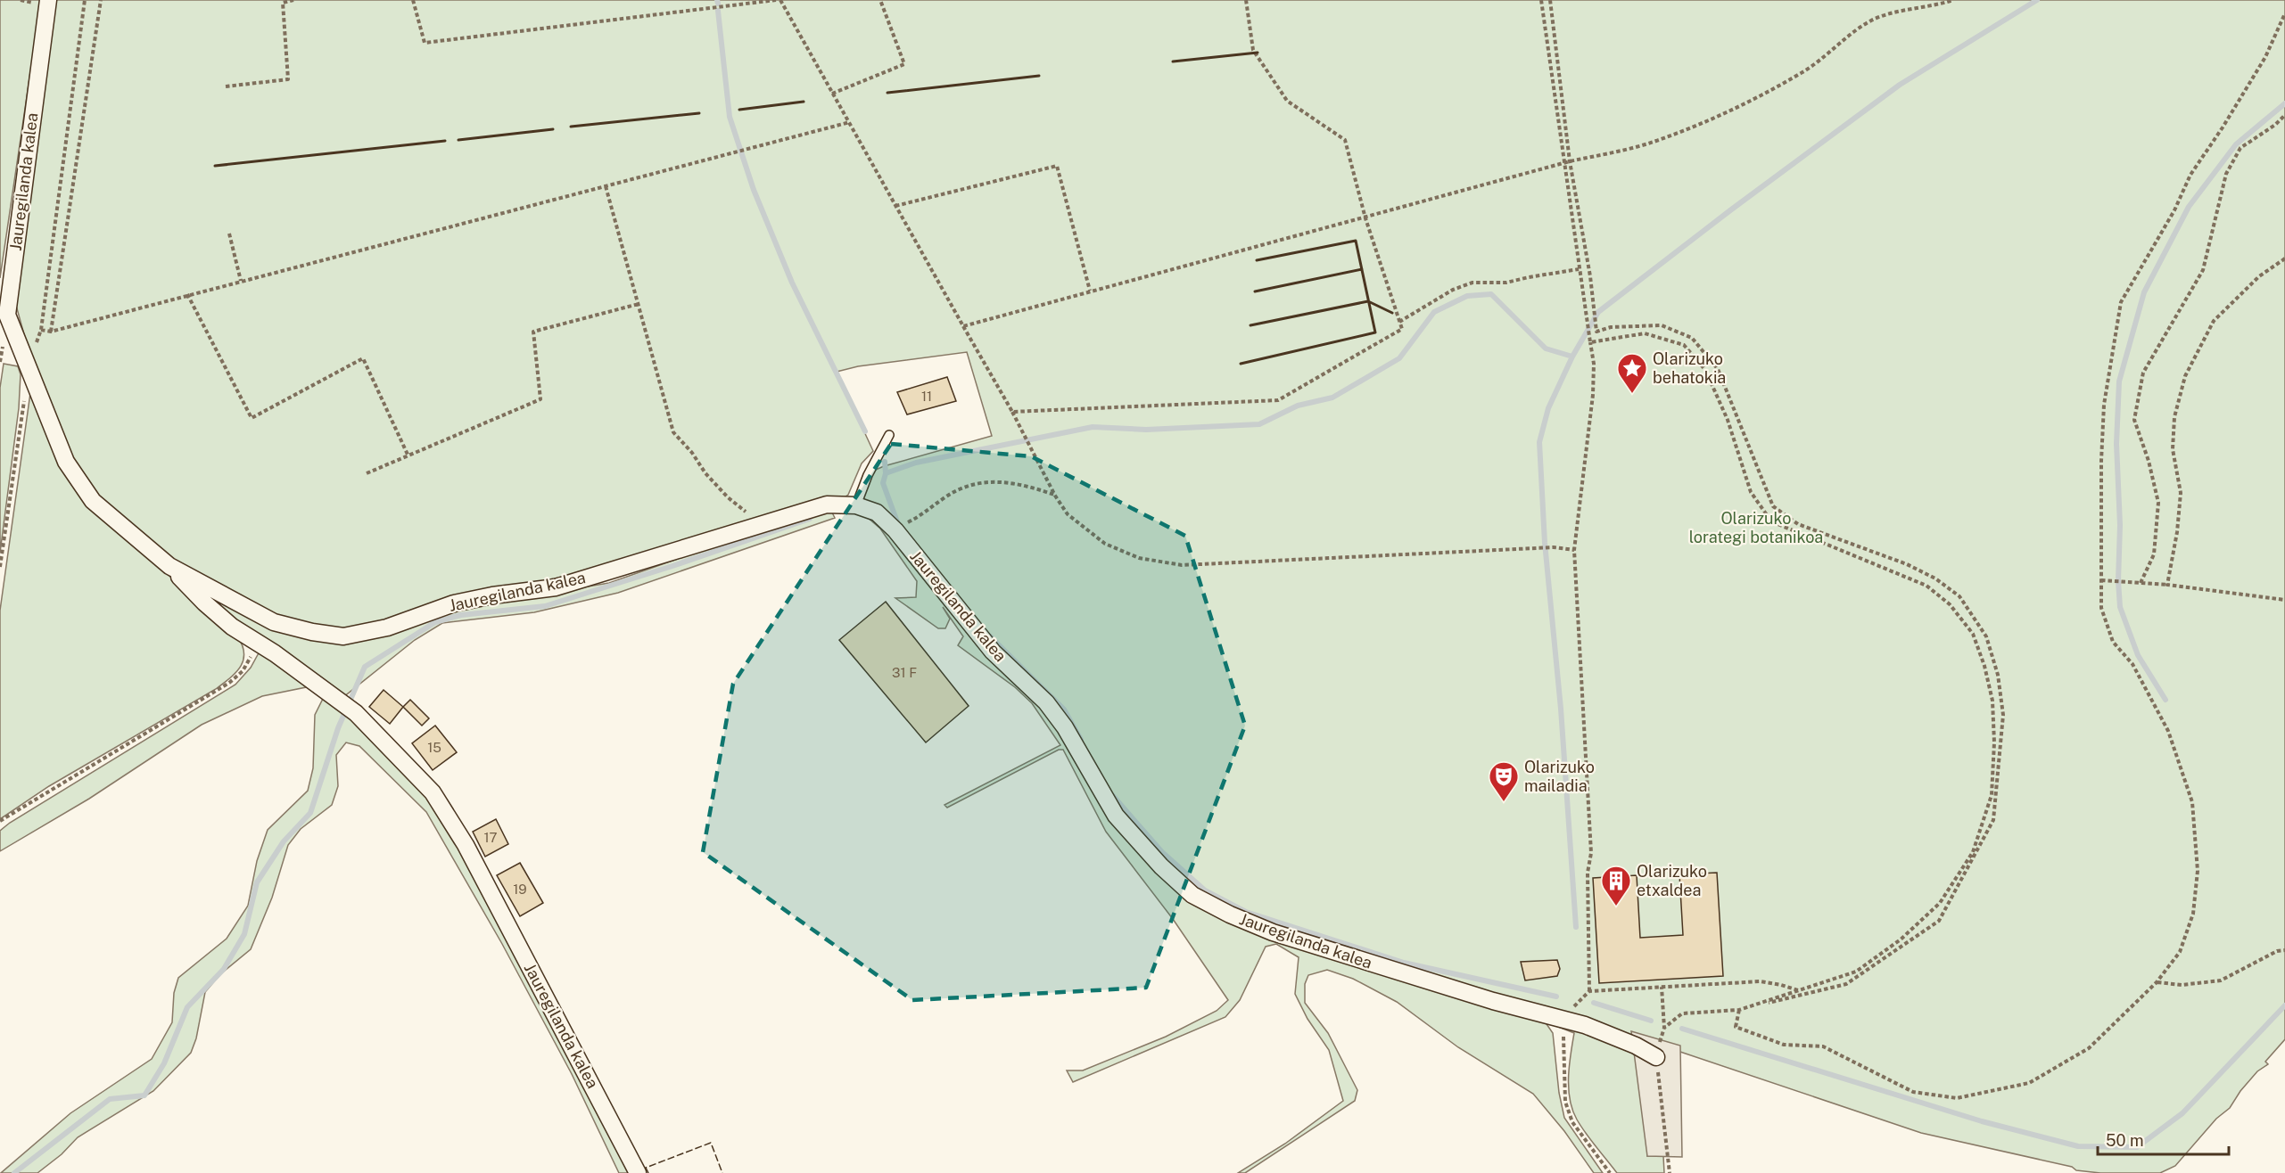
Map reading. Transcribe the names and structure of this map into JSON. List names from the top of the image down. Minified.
{"streets":{"street":["Jauregilanda kalea"]},"parks":["Olarizuko lorategi botanikoa"],"places":{"place":["Olarizuko behatokia"],"theatre":["Olarizuko mailadia"],"building":["Olarizuko etxaldea"]},"house_numbers":["11","31 F","15","17","19"],"scale_bar":"50 m"}
